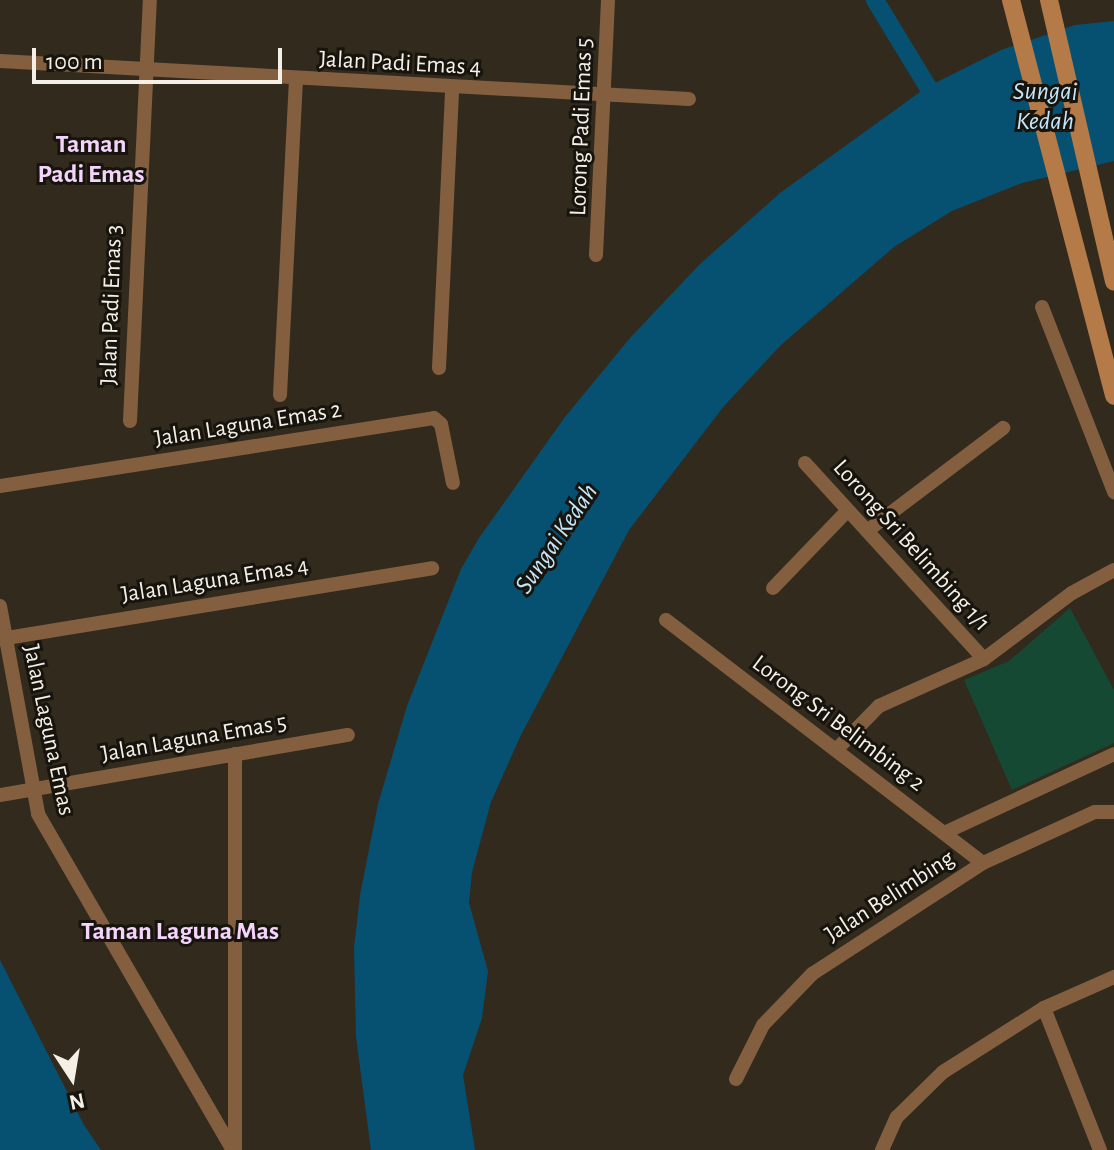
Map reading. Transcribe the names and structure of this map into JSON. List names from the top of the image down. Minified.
{"streets":{"street":["Jalan Padi Emas 4","Lorong Padi Emas 5","Jalan Padi Emas 3","Jalan Laguna Emas 2","Lorong Sri Belimbing 1/1","Jalan Laguna Emas 4","Lorong Sri Belimbing 2","Jalan Laguna Emas","Jalan Laguna Emas 5","Jalan Belimbing"]},"crossings":[["Jalan Padi Emas 4","Lorong Padi Emas 5"],["Jalan Padi Emas 4","Jalan Padi Emas 3"],["Jalan Laguna Emas 4","Jalan Laguna Emas"],["Lorong Sri Belimbing 2","Jalan Belimbing"],["Jalan Laguna Emas","Jalan Laguna Emas 5"]],"districts":["Taman Padi Emas","Taman Laguna Mas"],"water":["Sungai Kedah"],"scale_bar":"100 m","north":"bottom"}
